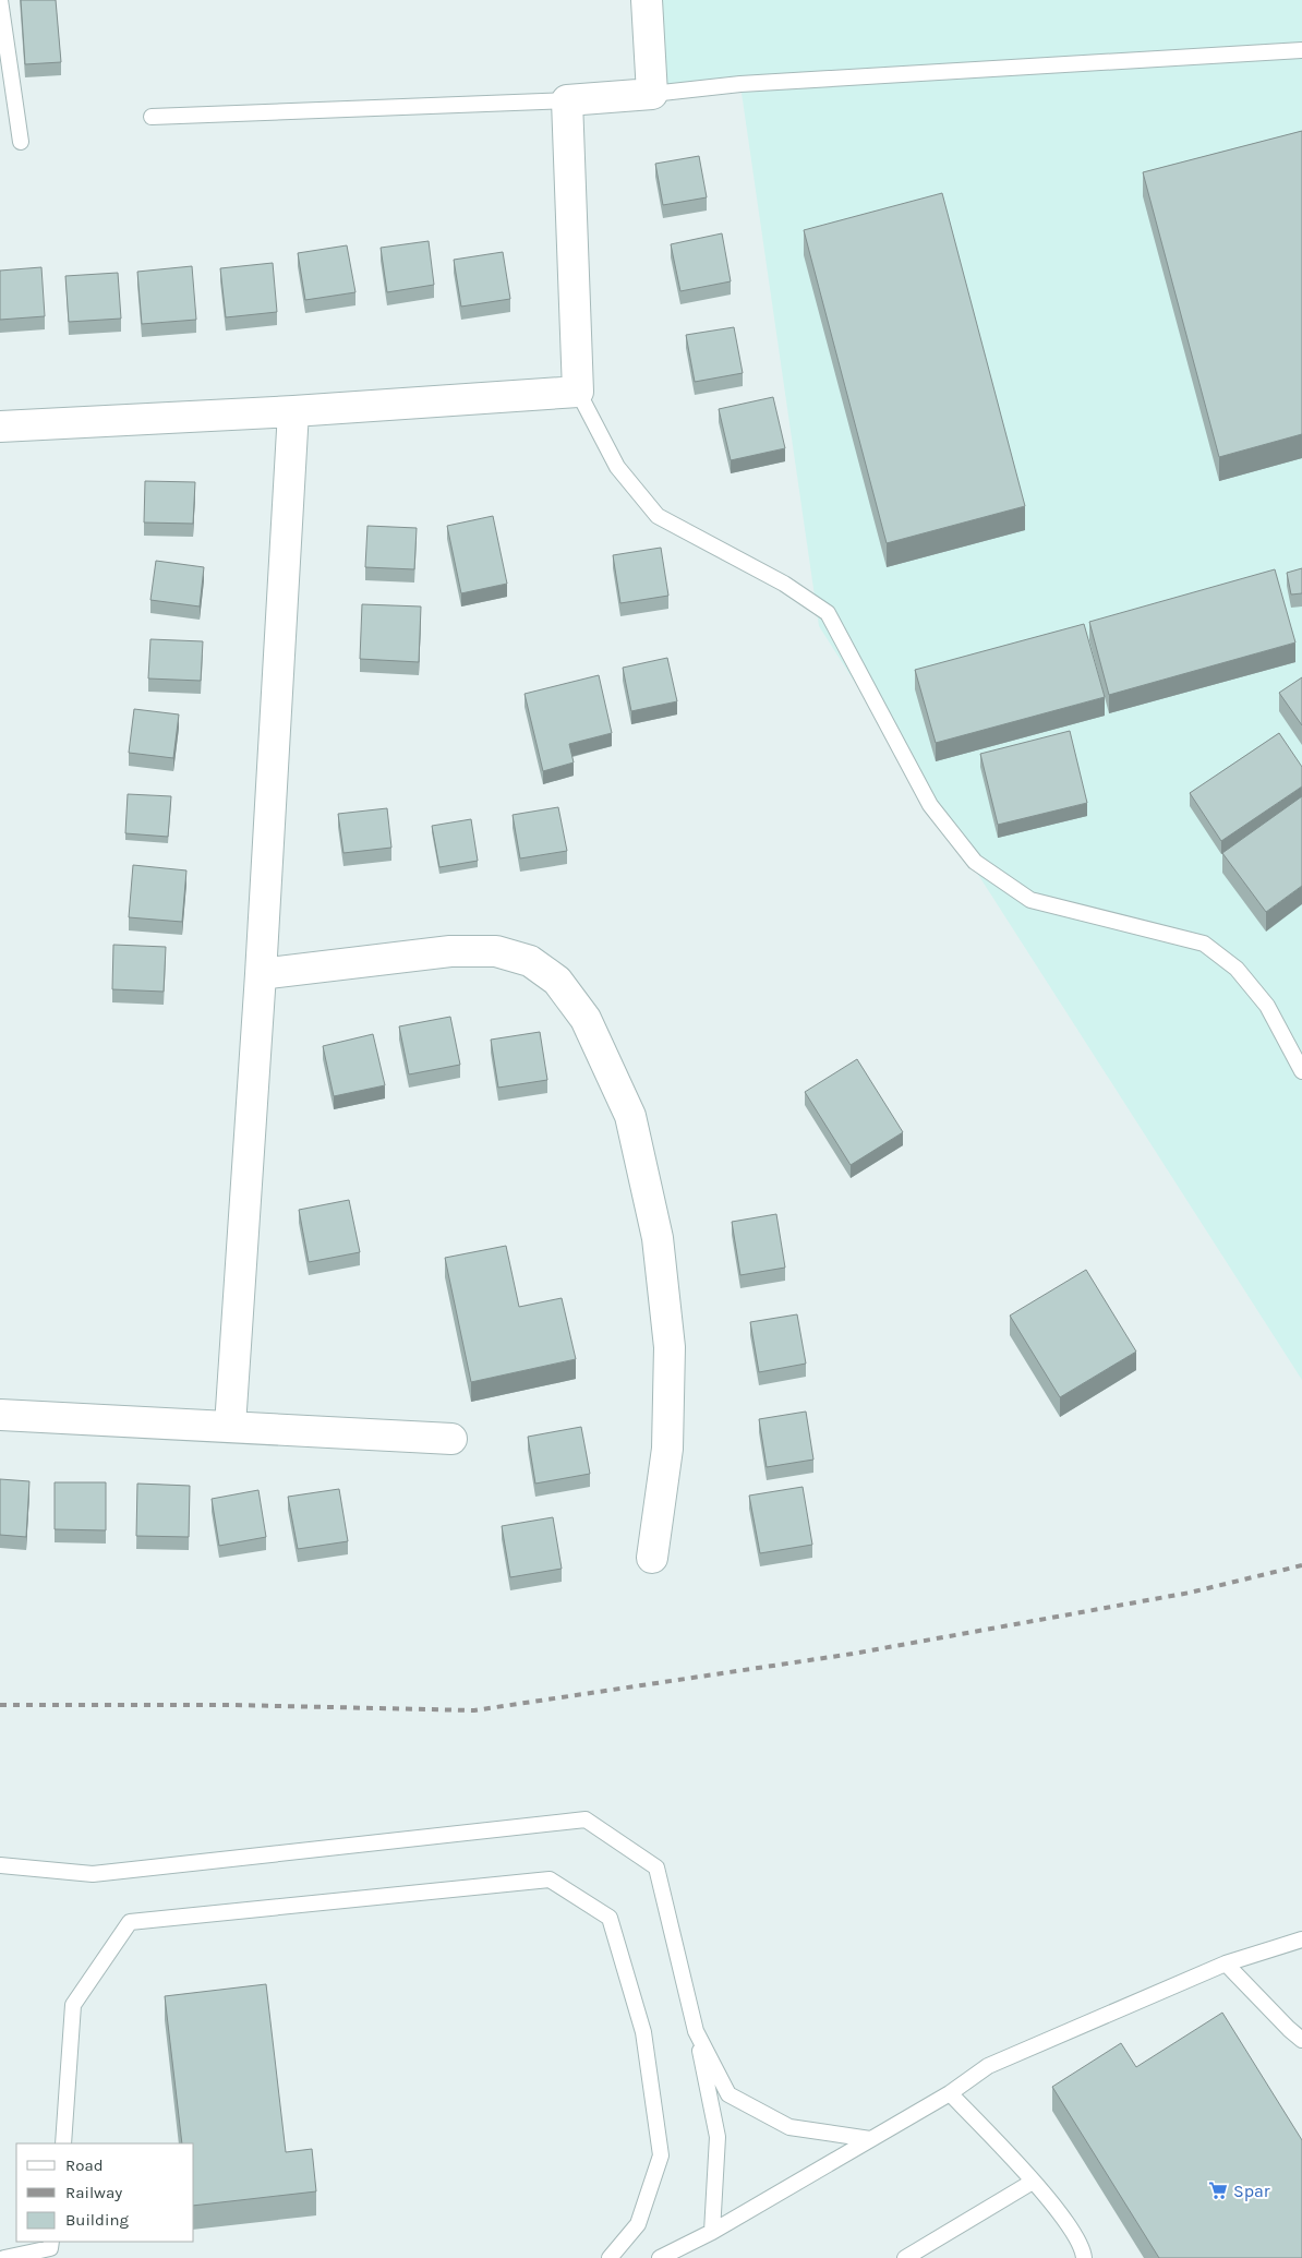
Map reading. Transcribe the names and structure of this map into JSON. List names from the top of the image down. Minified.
{"places":{"supermarket":["Spar"]},"legend":["Road","Railway","Building"]}
